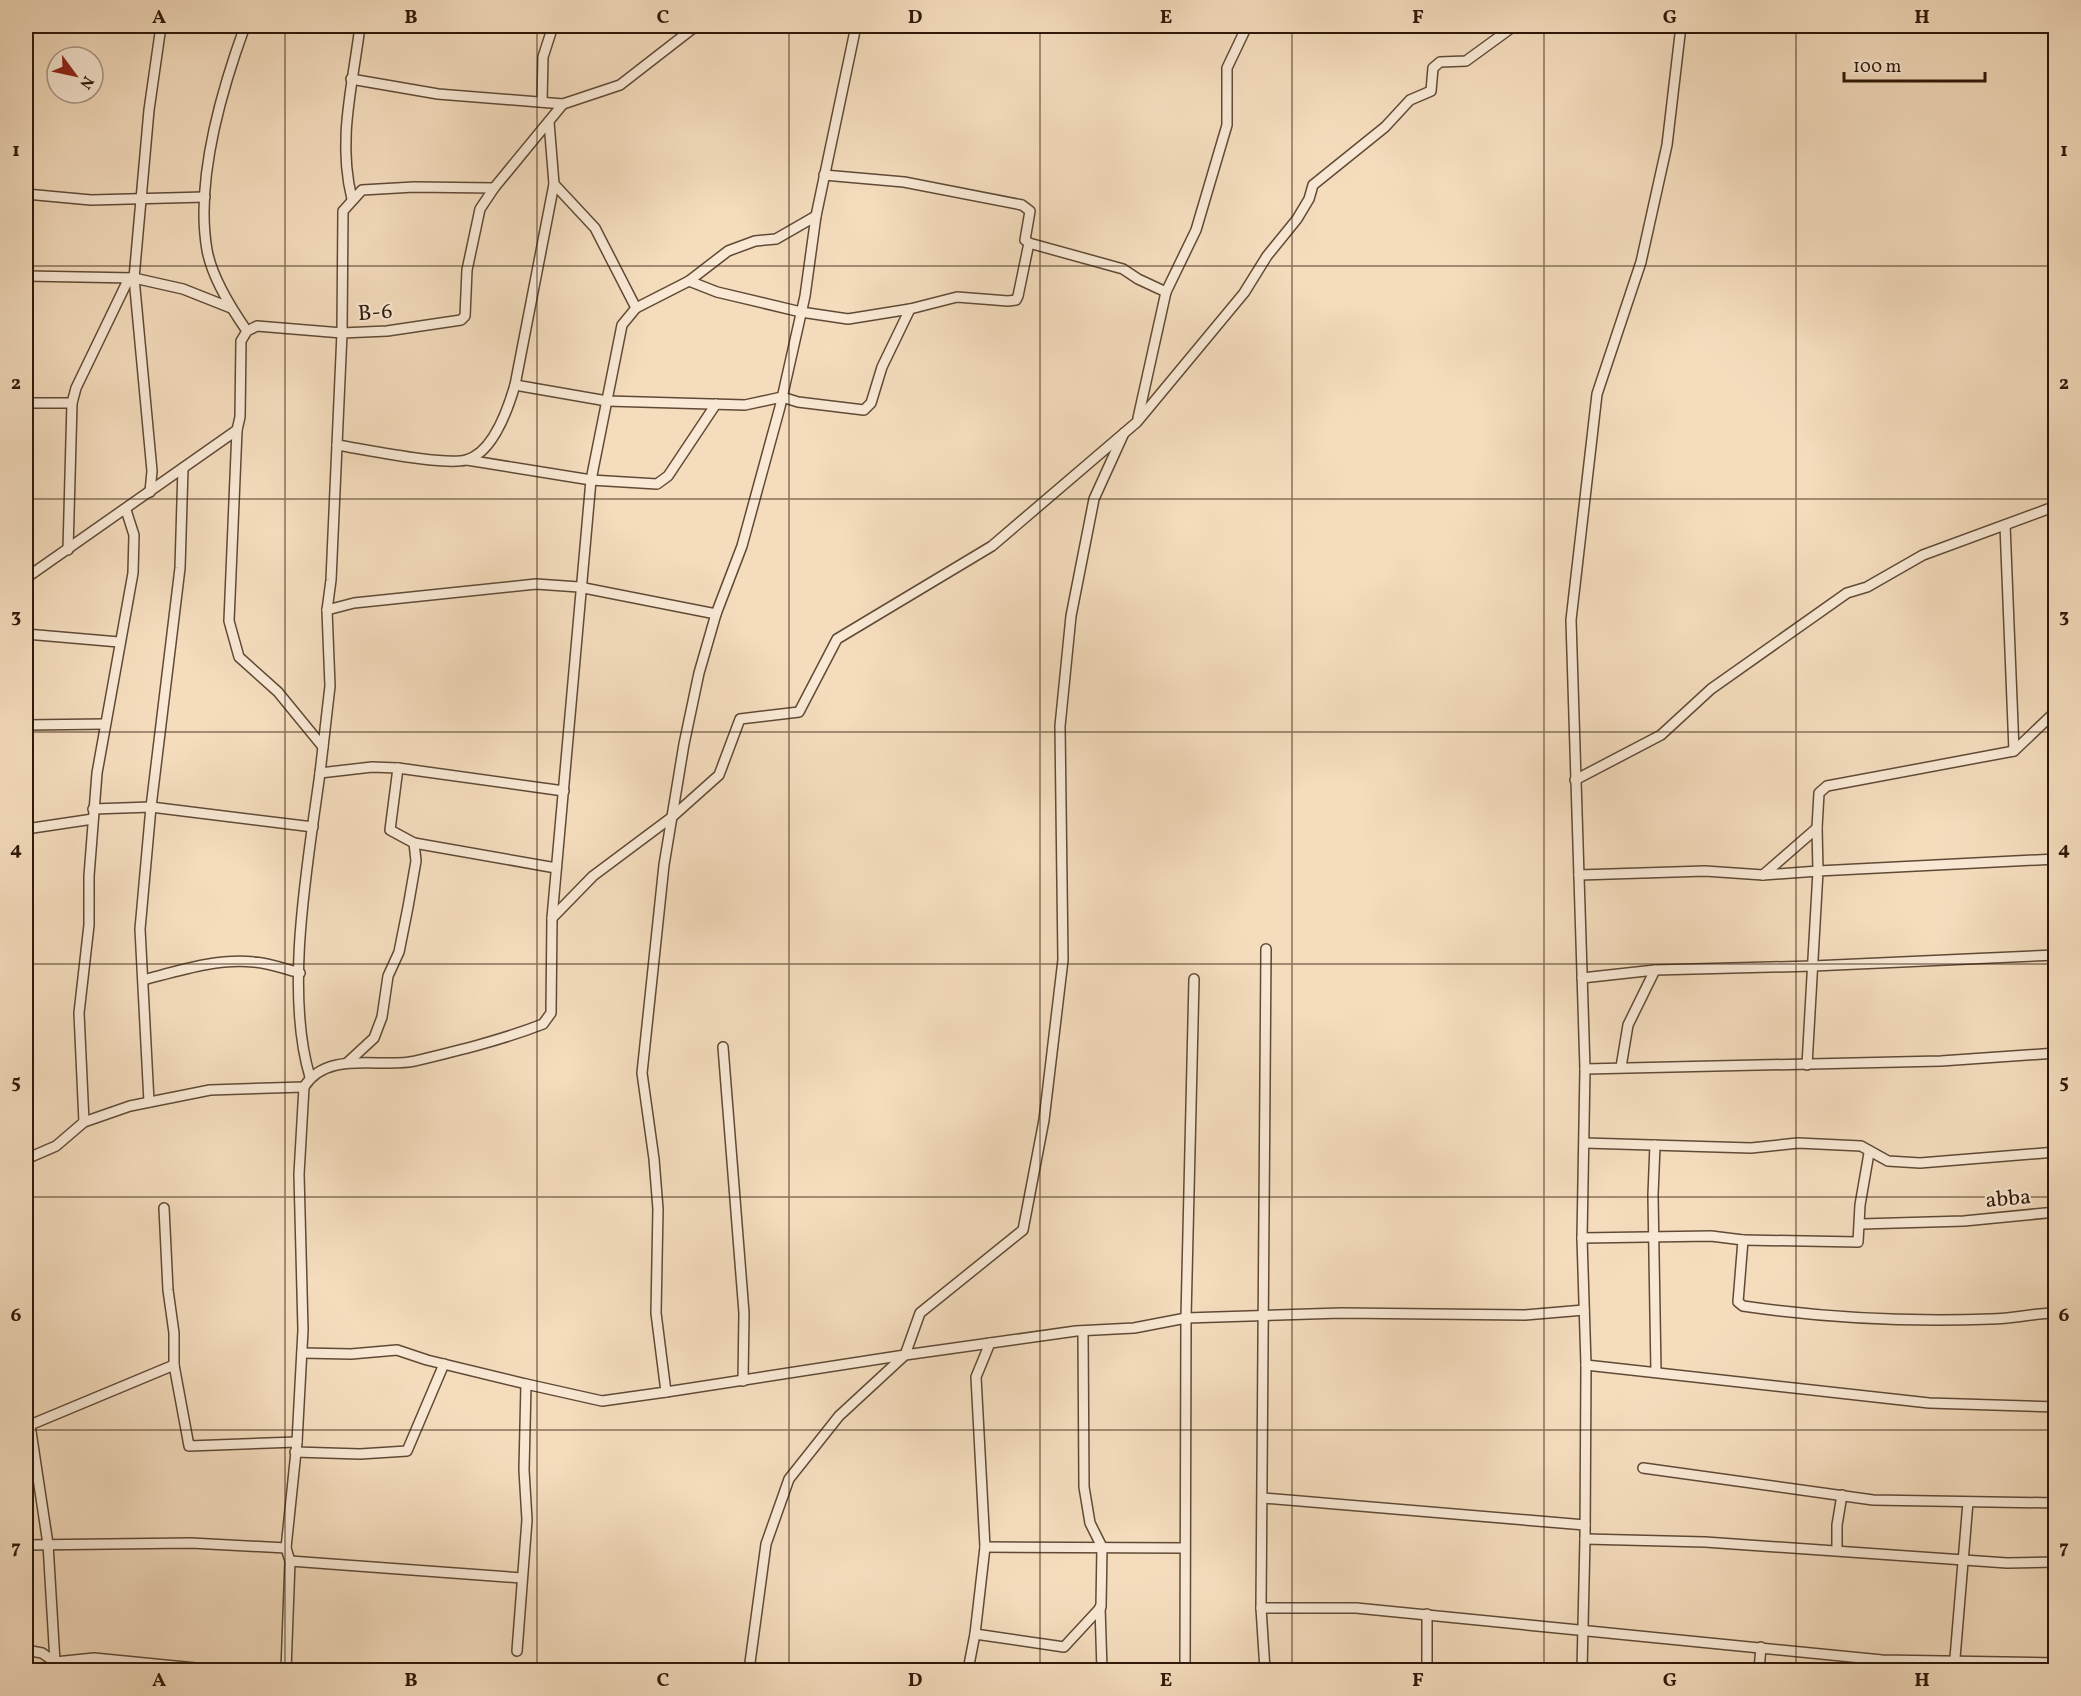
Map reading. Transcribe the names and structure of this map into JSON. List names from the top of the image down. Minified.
{"streets":{"street":["B-6","abba"]},"scale_bar":"100 m","north":"bottom right","grid":{"columns":["A","B","C","D","E","F","G","H"],"rows":["1","2","3","4","5","6","7"]}}
